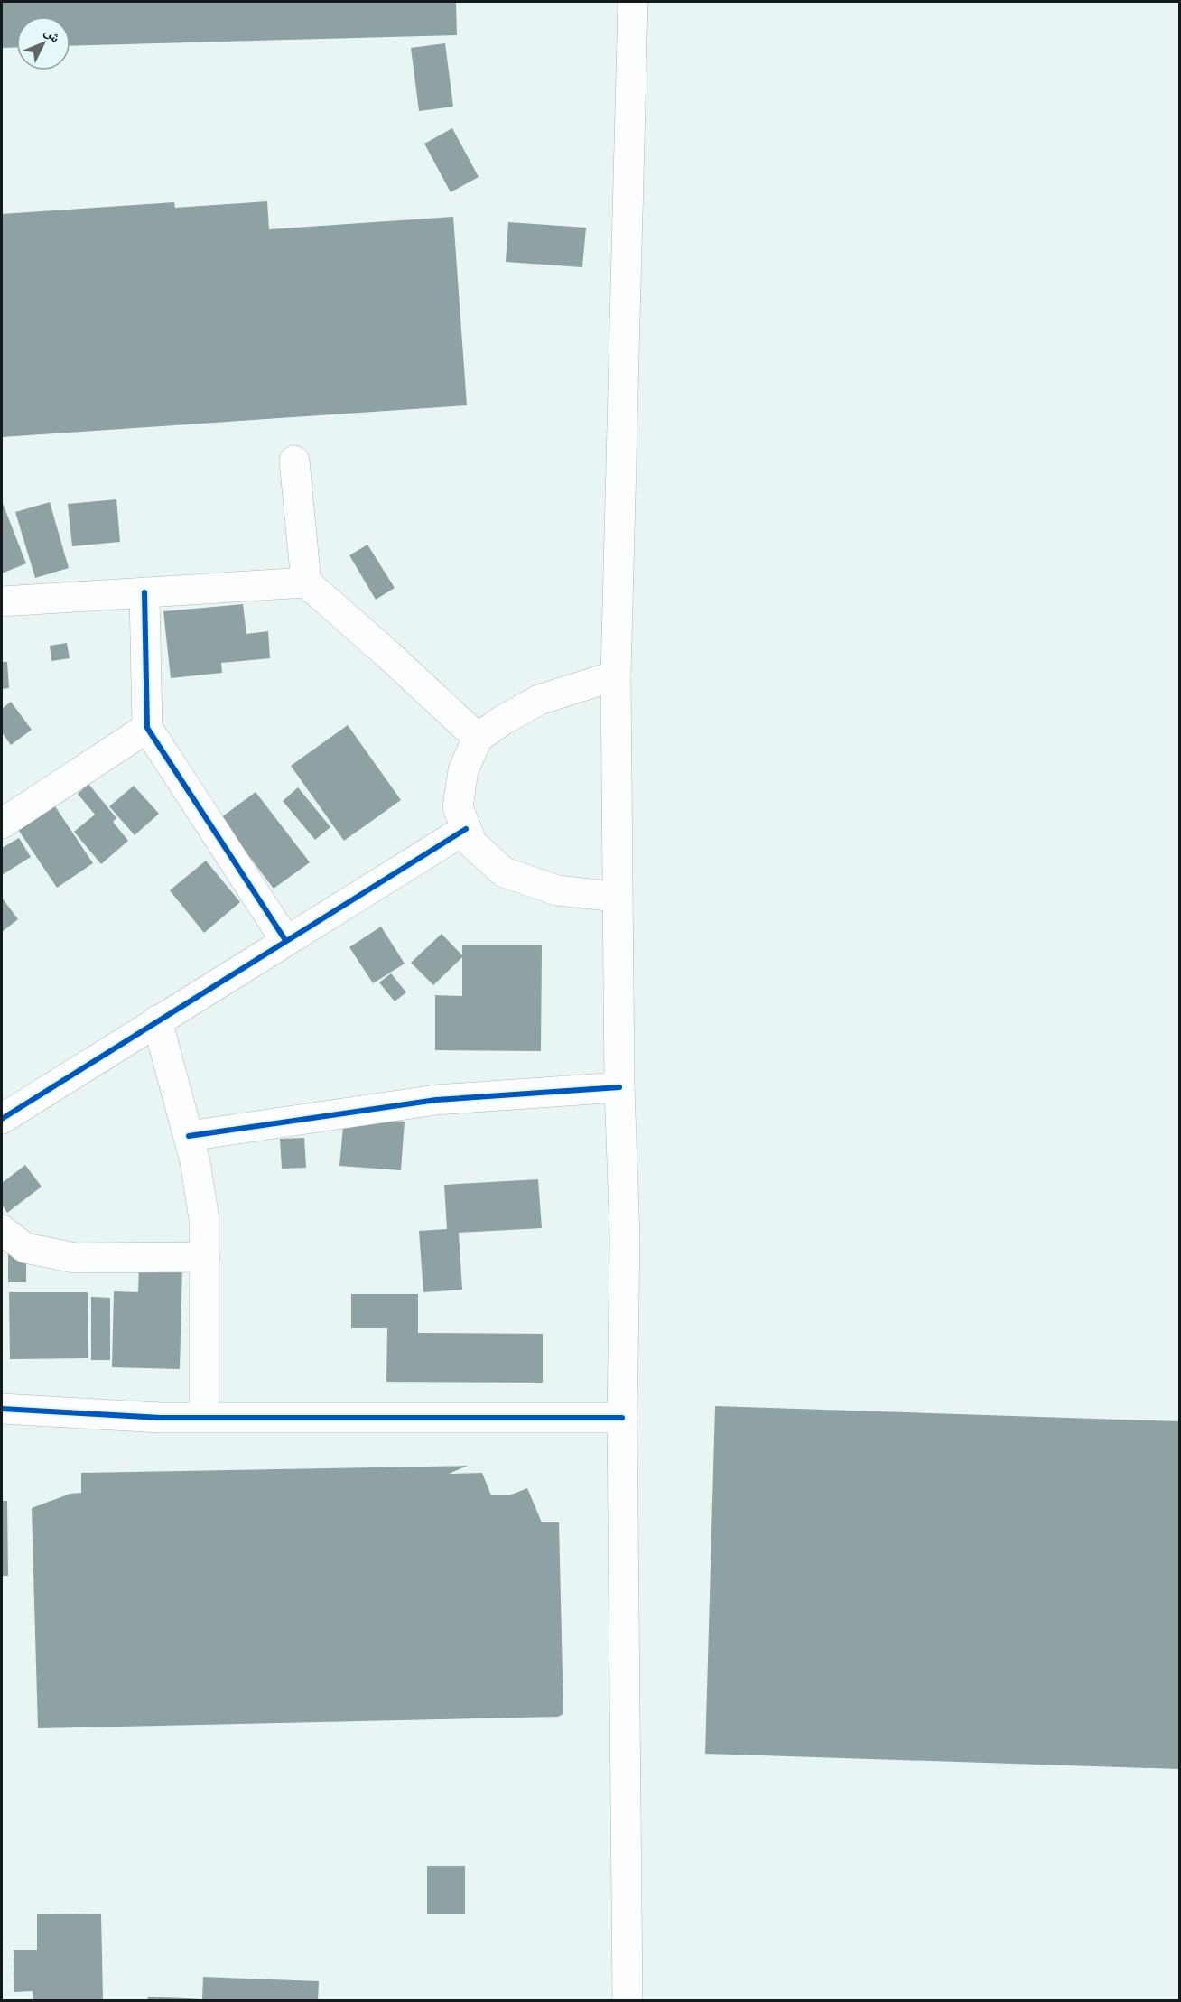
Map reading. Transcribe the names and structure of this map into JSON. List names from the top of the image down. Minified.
{"north":"top right"}
